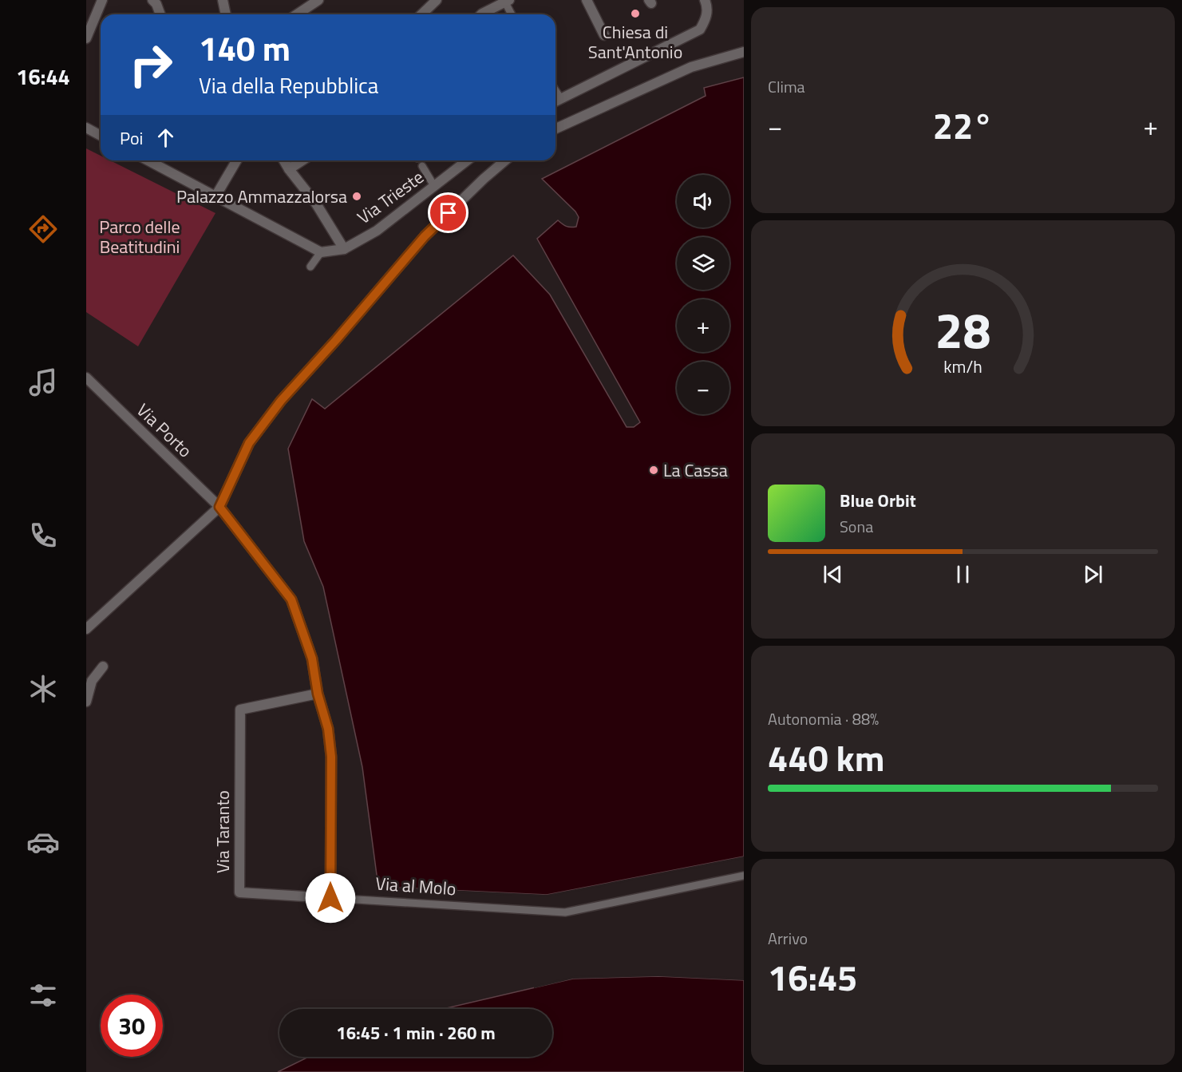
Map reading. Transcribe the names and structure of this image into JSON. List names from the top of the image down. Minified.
{"streets":{"street":["Via Trieste","Via Porto","Via Taranto"],"lane":["Via al Molo"]},"crossings":[["Via Taranto","Via al Molo"]],"parks":["Parco delle Beatitudini"],"places":["Chiesa di Sant'Antonio","Palazzo Ammazzalorsa","La Cassa"],"page":{"tabs":"16:44","tile":["Clima",["Autonomia · 88%","440 km"],["Arrivo","16:45"]],"turn":["140 m","Via della Repubblica"],"heat":["−","22°","+"],"then":"Poi","map_buttons":["+","−"],"song":["Blue Orbit","Sona"],"limit":"30","trip":"16:45 · 1 min · 260 m","gauge":["28","km/h"]}}
